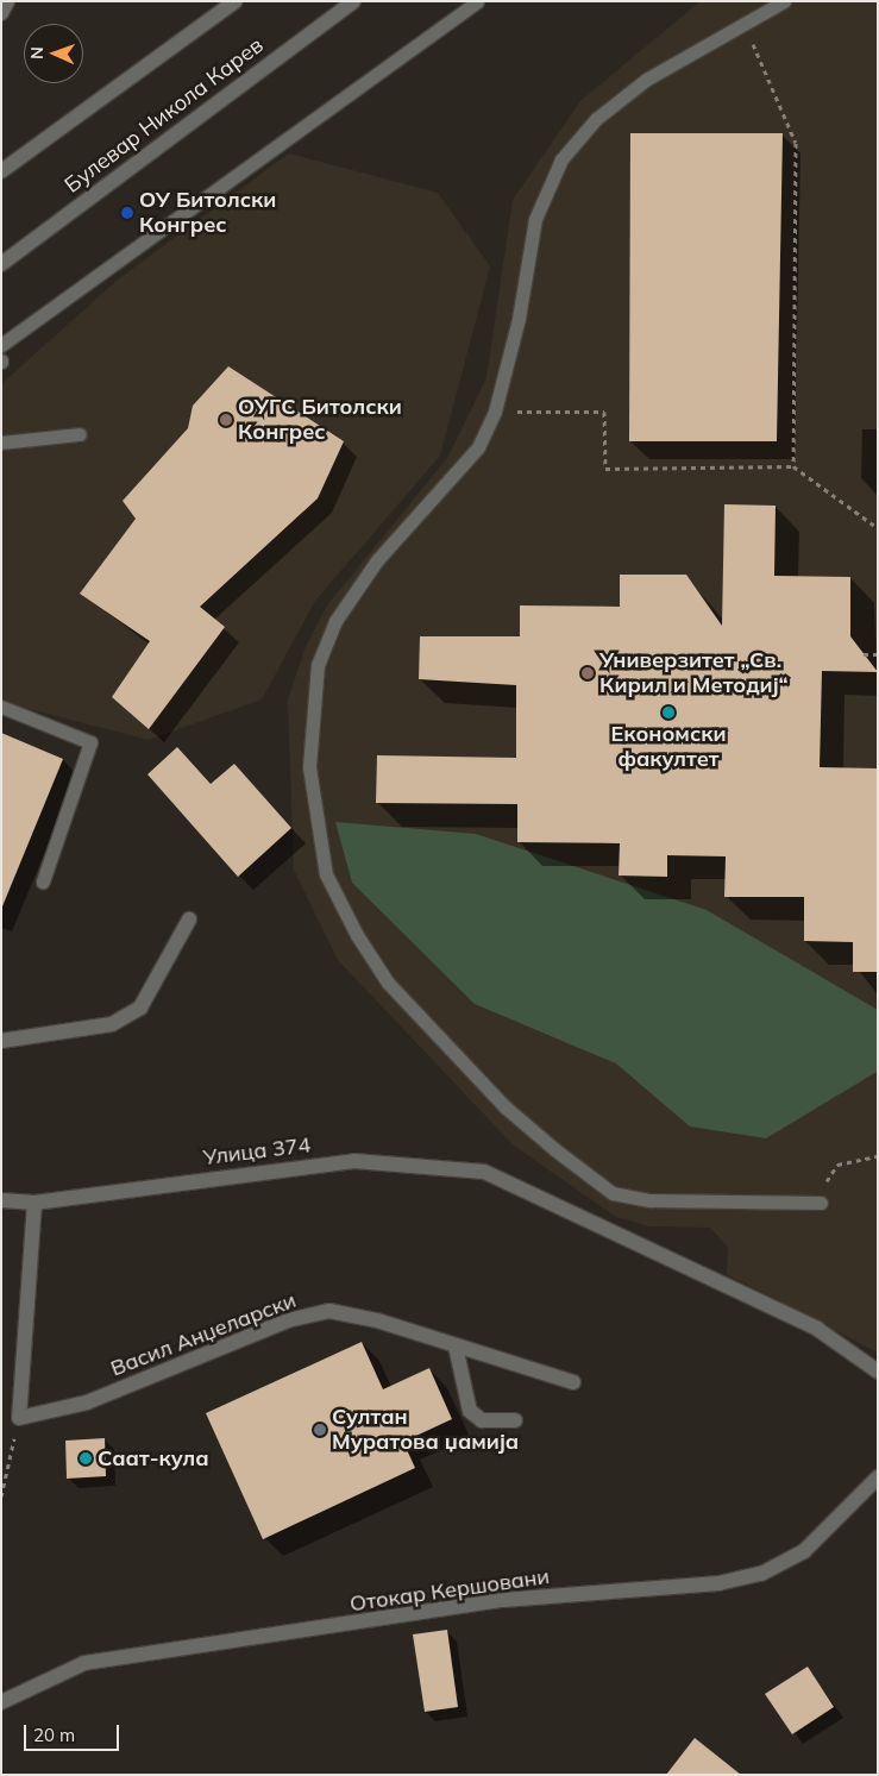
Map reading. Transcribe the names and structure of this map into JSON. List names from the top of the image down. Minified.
{"streets":{"street":["Булевар Никола Карев","Улица 374","Васил Анџеларски","Отокар Кершовани"]},"places":["ОУ Битолски Конгрес","ОУГС Битолски Конгрес","Универзитет „Св. Кирил и Методиј“","Економски факултет","Султан Муратова џамија","Саат-кула"],"scale_bar":"20 m","north":"left"}
